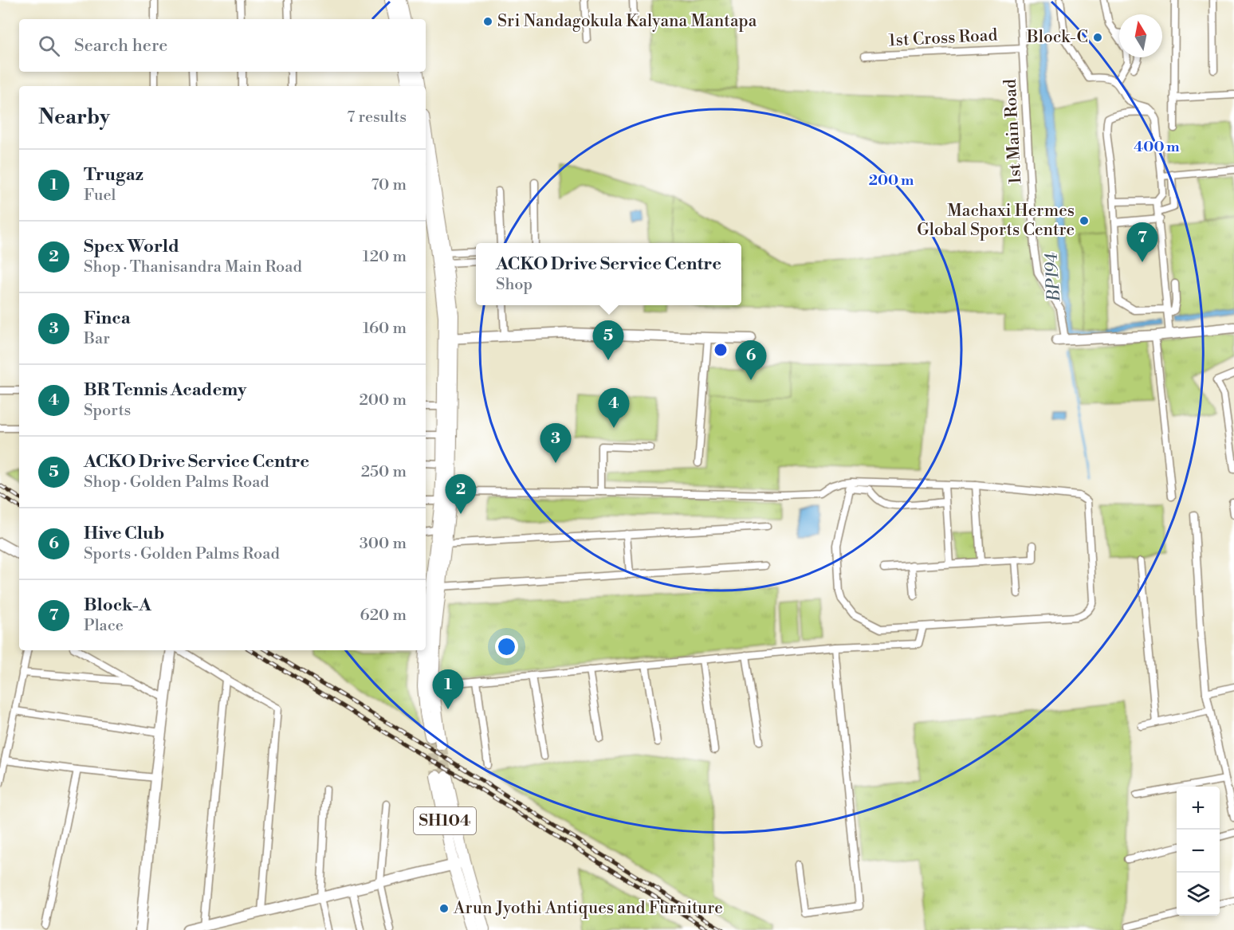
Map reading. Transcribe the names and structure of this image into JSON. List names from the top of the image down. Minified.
{"streets":{"main road":["SH104"],"street":["1st Cross Road","1st Main Road"]},"crossings":[["1st Cross Road","1st Main Road"]],"water":["BP194"],"places":["Sri Nandagokula Kalyana Mantapa","Block-C","Machaxi Hermes Global Sports Centre","Arun Jyothi Antiques and Furniture"],"north":"top","page":{"search":"Search here","heading":["Nearby","7 results"],"list":[{"mark":"1","name":"Trugaz","note":"Fuel","value":"70 m"},{"mark":"2","name":"Spex World","note":"Shop · Thanisandra Main Road","value":"120 m"},{"mark":"3","name":"Finca","note":"Bar","value":"160 m"},{"mark":"4","name":"BR Tennis Academy","note":"Sports","value":"200 m"},{"mark":"5","name":"ACKO Drive Service Centre","note":"Shop · Golden Palms Road","value":"250 m"},{"mark":"6","name":"Hive Club","note":"Sports · Golden Palms Road","value":"300 m"},{"mark":"7","name":"Block-A","note":"Place","value":"620 m"}],"pins":["7","5","6","4","3","2","1"],"popup":["ACKO Drive Service Centre","Shop"],"map_buttons":["+","−"]},"rings":["400 m","200 m"]}
